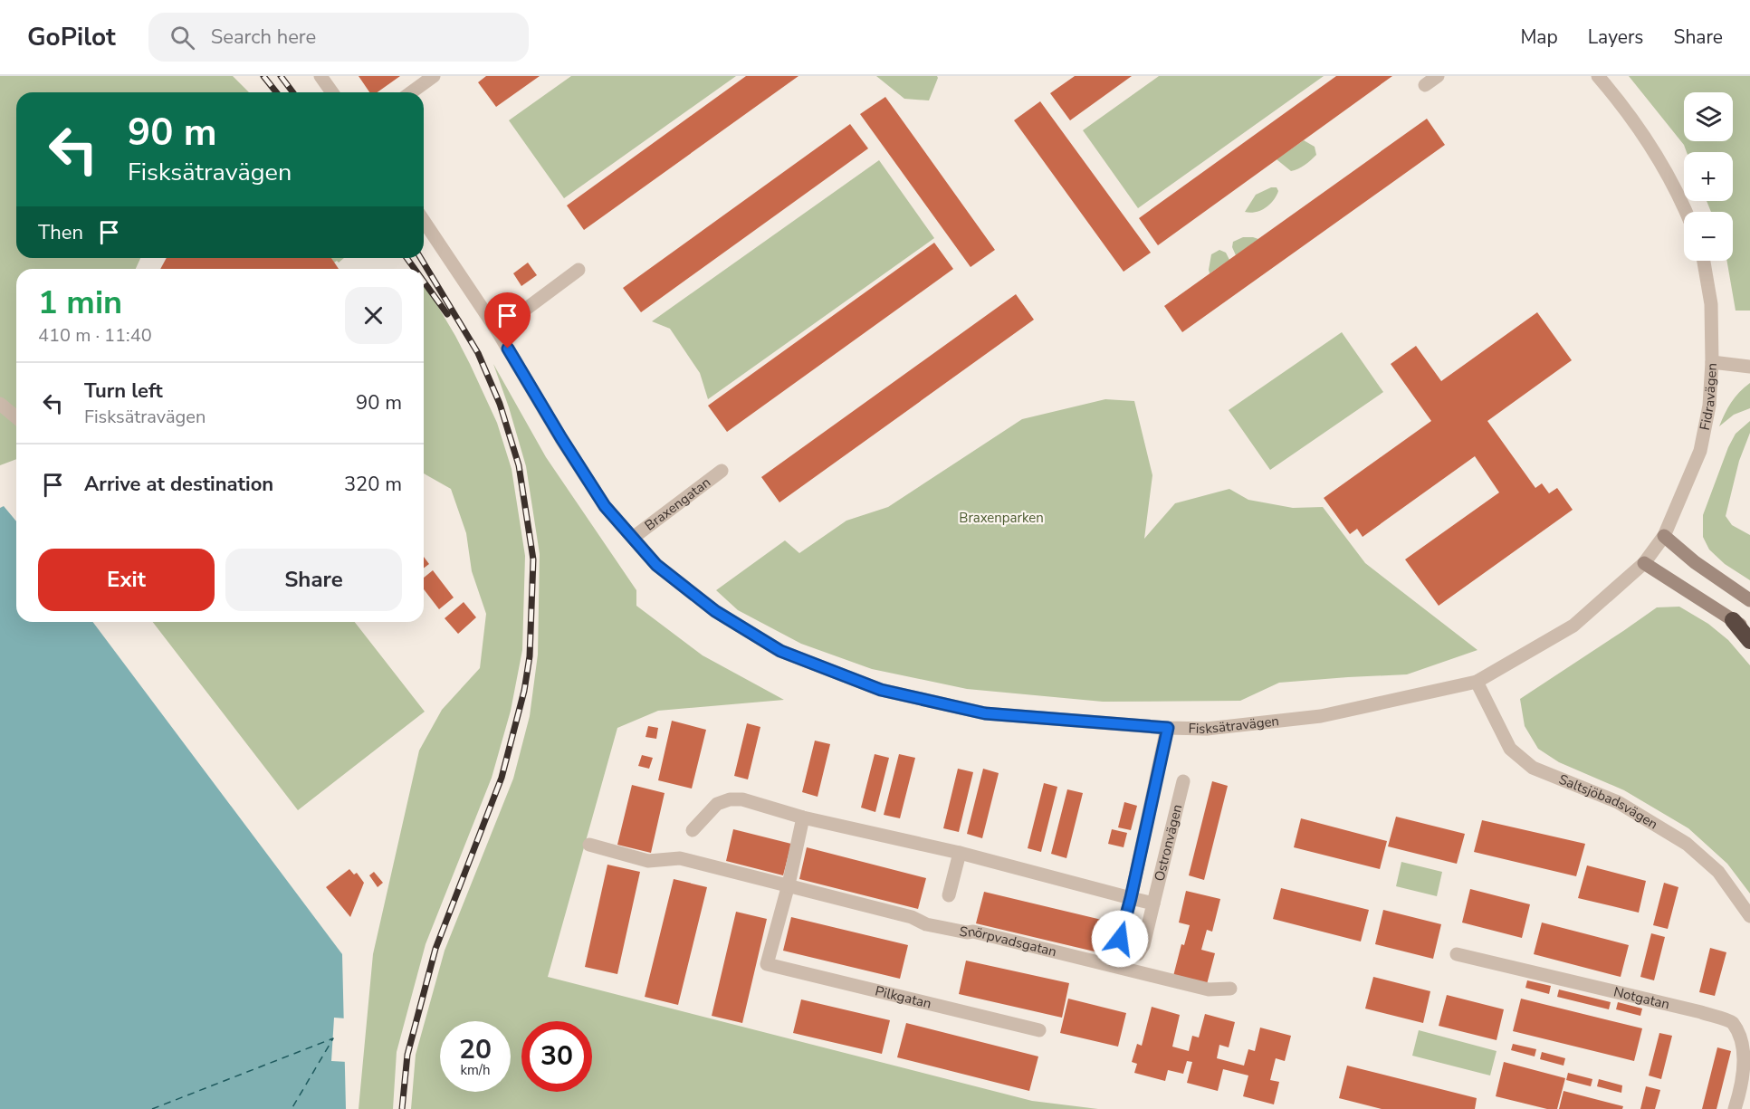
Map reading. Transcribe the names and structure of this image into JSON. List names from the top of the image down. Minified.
{"streets":{"street":["Fidravägen","Braxengatan","Fisksätravägen","Saltsjöbadsvägen","Ostronvägen","Snörpvadsgatan","Pilkgatan","Notgatan"]},"crossings":[["Fidravägen","Fisksätravägen"],["Braxengatan","Fisksätravägen"],["Fisksätravägen","Saltsjöbadsvägen"],["Fisksätravägen","Ostronvägen"],["Snörpvadsgatan","Pilkgatan"]],"parks":["Braxenparken"],"page":{"header":"GoPilot","search":"Search here","nav":["Map","Layers","Share"],"map_buttons":["+","−"],"turn":["90 m","Fisksätravägen"],"then":"Then","heading":["1 min","410 m · 11:40"],"list":[{"name":"Turn left","note":"Fisksätravägen","value":"90 m"},{"name":"Arrive at destination","value":"320 m"}],"buttons":["Exit","Share"],"speed":"20 km/h","limit":"30"}}
